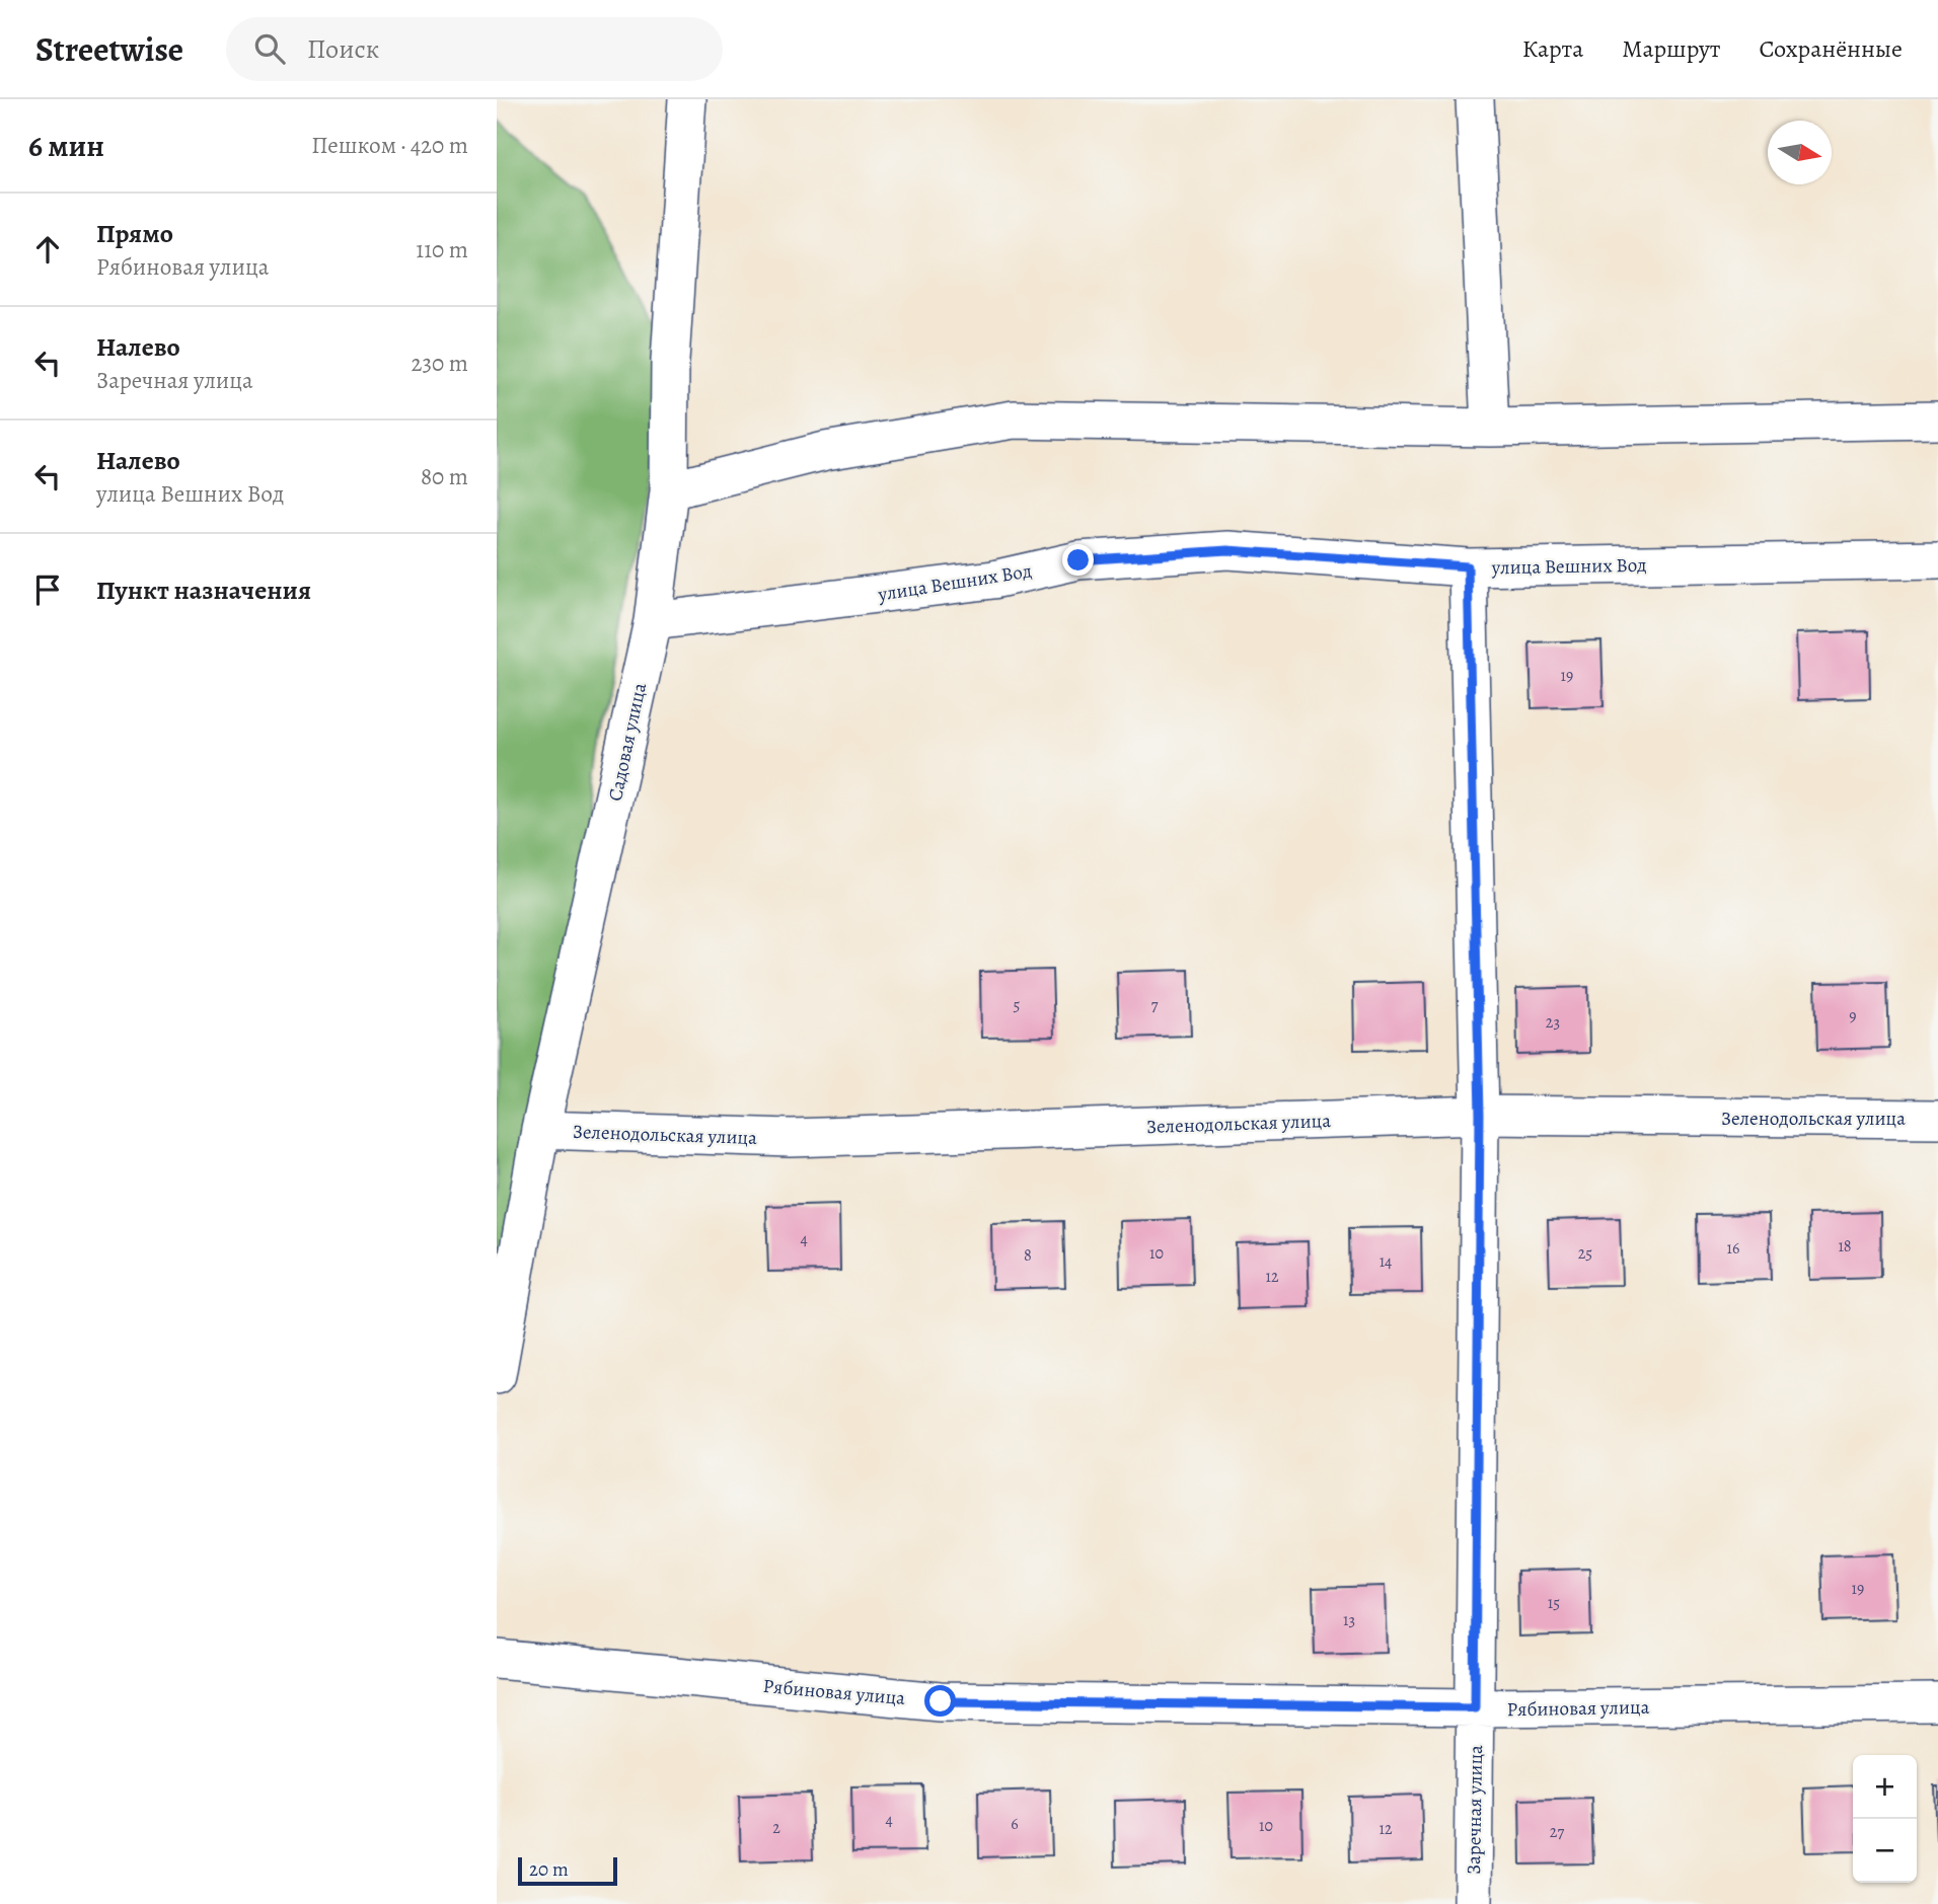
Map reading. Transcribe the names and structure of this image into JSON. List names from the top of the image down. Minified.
{"streets":{"street":["улица Вешних Вод","Садовая улица","Зеленодольская улица","Рябиновая улица","Заречная улица"]},"crossings":[["улица Вешних Вод","Садовая улица"],["улица Вешних Вод","Заречная улица"],["Садовая улица","Зеленодольская улица"],["Зеленодольская улица","Заречная улица"],["Рябиновая улица","Заречная улица"]],"house_numbers":["19","5","7","9","23","4","18","16","10","25","8","14","12","19","15","13","4","6","10","2","12","27"],"scale_bar":"20 m","north":"right","page":{"header":"Streetwise","search":"Поиск","nav":["Карта","Маршрут","Сохранённые"],"heading":["6 мин","Пешком · 420 m"],"list":[["Прямо","Рябиновая улица","110 m"],["Налево","Заречная улица","230 m"],["Налево","улица Вешних Вод","80 m"],"Пункт назначения"],"map_buttons":["+","−"],"scale":"20 m"}}
